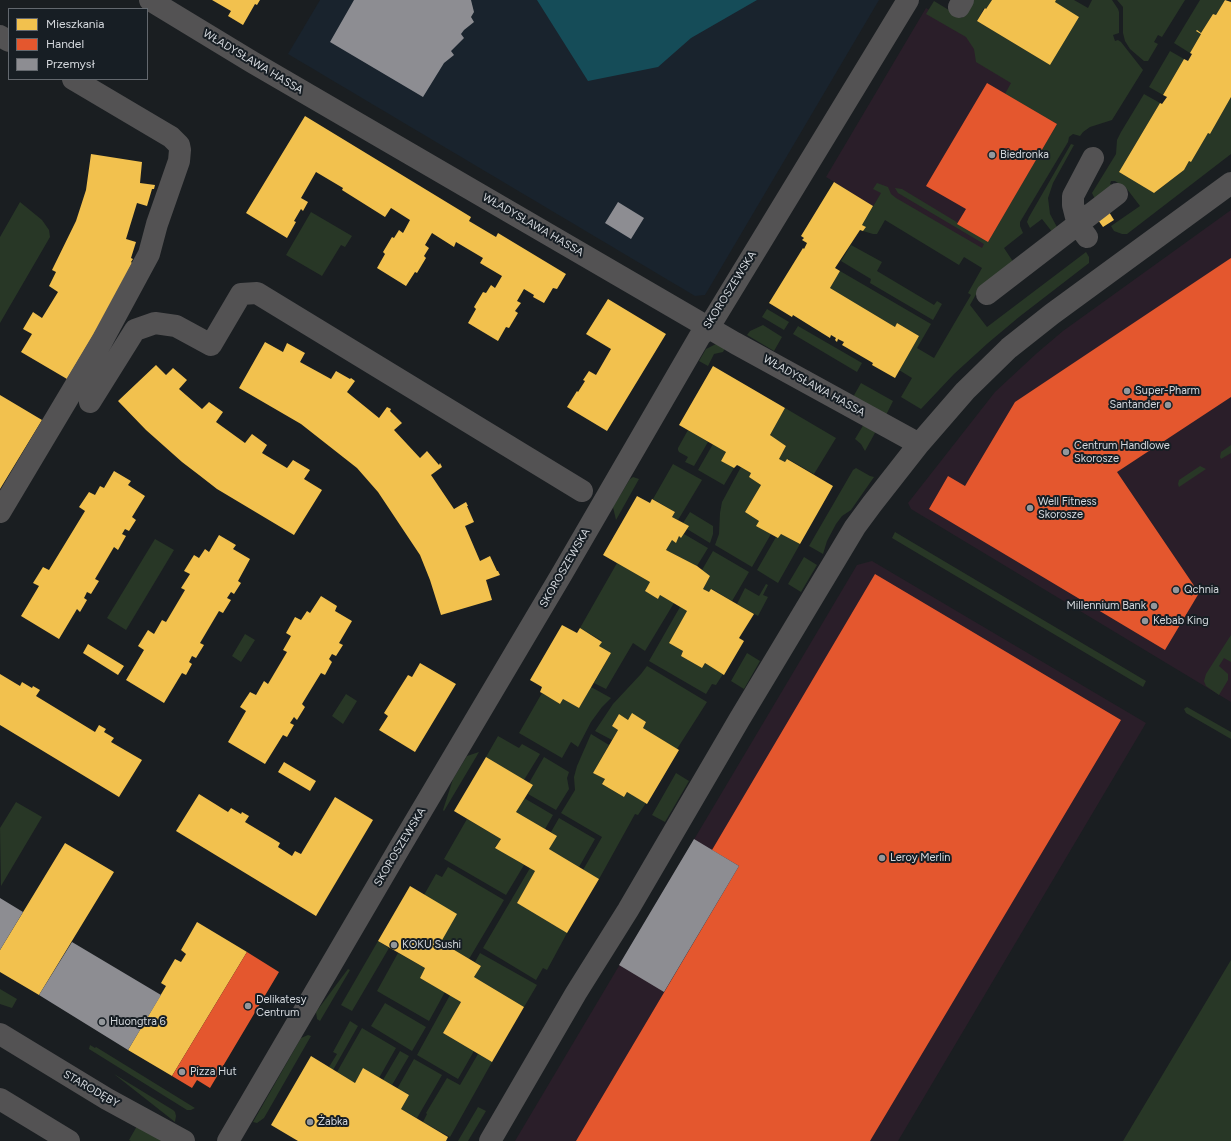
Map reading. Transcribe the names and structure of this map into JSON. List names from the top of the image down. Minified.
{"streets":{"street":["WŁADYSŁAWA HASSA","SKOROSZEWSKA","STARODĘBY"]},"crossings":[["WŁADYSŁAWA HASSA","SKOROSZEWSKA"]],"places":["Biedronka","Super-Pharm","Santander","Centrum Handlowe Skorosze","Well Fitness Skorosze","Qchnia","Millennium Bank","Kebab King","Leroy Merlin","KOKU Sushi","Delikatesy Centrum","Huongtra 6","Pizza Hut","Żabka"],"legend":["Mieszkania","Handel","Przemysł"]}
